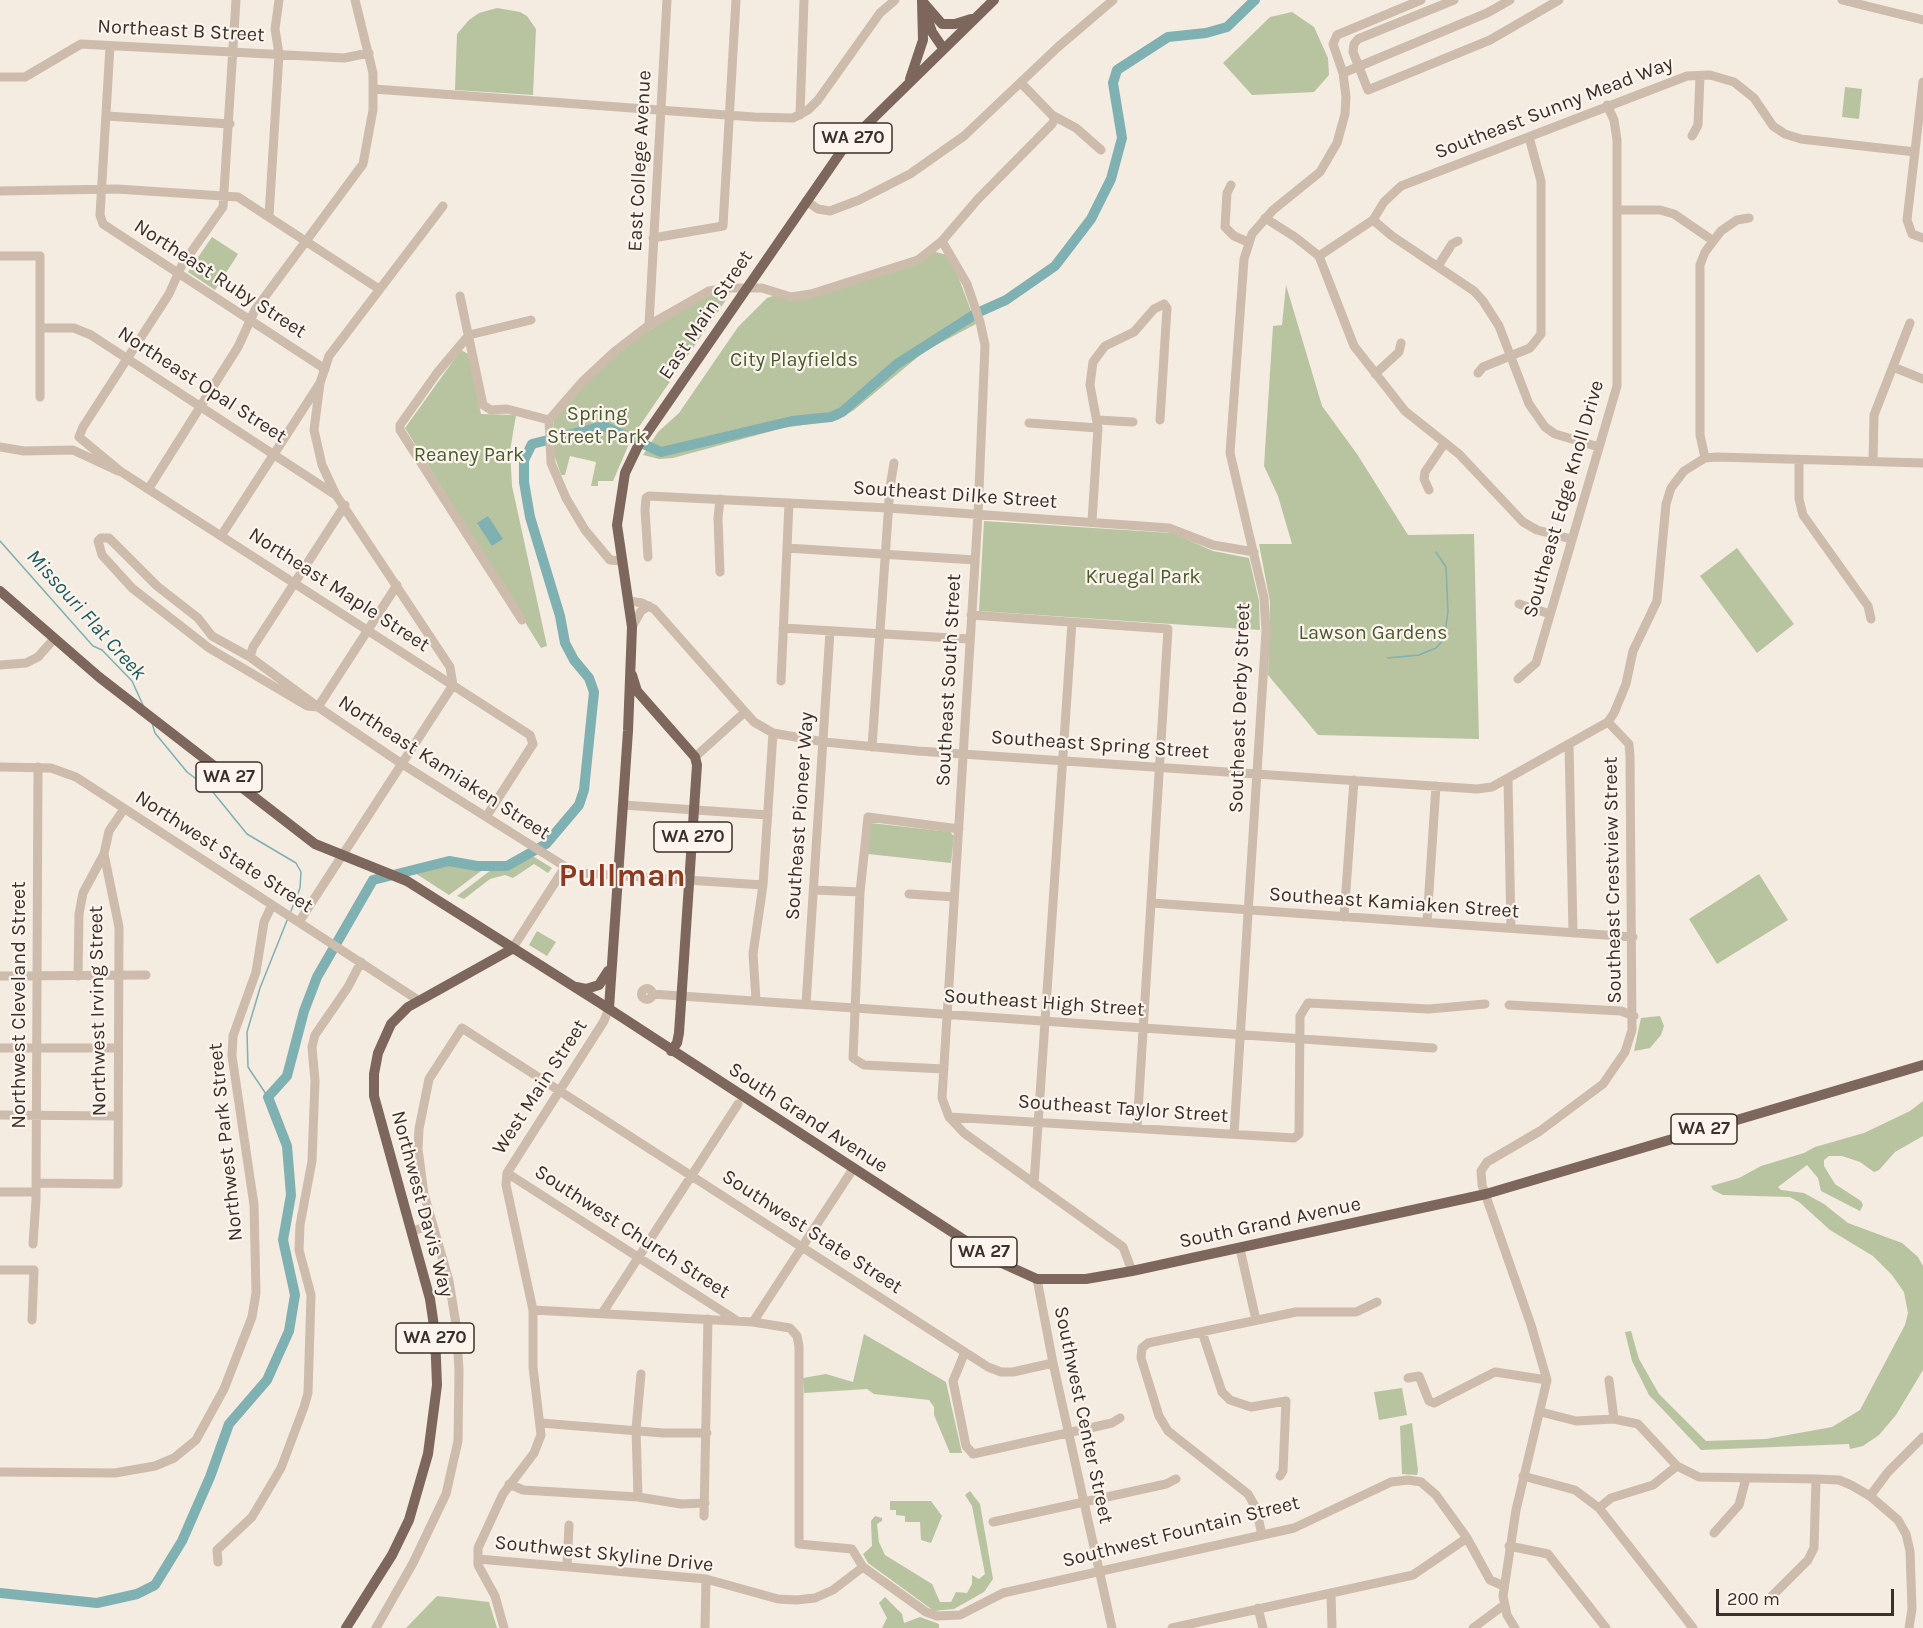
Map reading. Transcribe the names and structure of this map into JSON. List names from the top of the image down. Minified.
{"streets":{"main road":["WA 270","East Main Street","WA 27","South Grand Avenue","Northwest Davis Way"],"street":["Northeast B Street","Southeast Sunny Mead Way","East College Avenue","Northeast Ruby Street","Northeast Opal Street","Southeast Dilke Street","Southeast Edge Knoll Drive","Northeast Maple Street","Southeast South Street","Southeast Derby Street","Southeast Spring Street","Northeast Kamiaken Street","Southeast Pioneer Way","Northwest State Street","Southeast Crestview Street","Southeast Kamiaken Street","Southeast High Street","Northwest Cleveland Street","Northwest Irving Street","West Main Street","Southeast Taylor Street","Northwest Park Street","Southwest Church Street","Southwest State Street","Southwest Center Street","Southwest Fountain Street","Southwest Skyline Drive"]},"crossings":[["Southeast Sunny Mead Way","Southeast Edge Knoll Drive"],["WA 270","WA 27"],["WA 270","Southeast High Street"],["WA 270","South Grand Avenue"],["East Main Street","Northeast Kamiaken Street"],["East Main Street","WA 27"],["East Main Street","West Main Street"],["Northeast Opal Street","Northeast Maple Street"],["Southeast Dilke Street","Southeast South Street"],["Southeast Dilke Street","Southeast Derby Street"],["Northeast Maple Street","Northeast Kamiaken Street"],["Southeast South Street","Southeast Spring Street"],["Southeast South Street","Southeast High Street"],["Southeast South Street","Southeast Taylor Street"],["Southeast South Street","South Grand Avenue"],["Southeast Derby Street","Southeast Spring Street"],["Southeast Derby Street","Southeast Kamiaken Street"],["Southeast Derby Street","Southeast High Street"],["Southeast Derby Street","Southeast Taylor Street"],["Southeast Spring Street","Southeast Pioneer Way"],["Southeast Spring Street","Southeast Crestview Street"],["WA 27","West Main Street"],["WA 27","South Grand Avenue"],["WA 27","Northwest Davis Way"],["Southeast Pioneer Way","Southeast High Street"],["Northwest State Street","Northwest Cleveland Street"],["Northwest State Street","Northwest Park Street"],["Northwest State Street","Northwest Davis Way"],["Southeast Crestview Street","Southeast Kamiaken Street"],["Southeast Crestview Street","South Grand Avenue"],["Southeast High Street","Southeast Taylor Street"],["Northwest Cleveland Street","Northwest Irving Street"],["West Main Street","Southwest Church Street"],["West Main Street","Southwest State Street"],["West Main Street","Southwest Skyline Drive"],["South Grand Avenue","Southwest Center Street"],["Southwest State Street","Southwest Center Street"],["Southwest Center Street","Southwest Fountain Street"],["Southwest Fountain Street","Southwest Skyline Drive"]],"districts":["Pullman"],"water":["Missouri Flat Creek"],"parks":["City Playfields","Spring Street Park","Reaney Park","Kruegal Park","Lawson Gardens"],"scale_bar":"200 m"}
